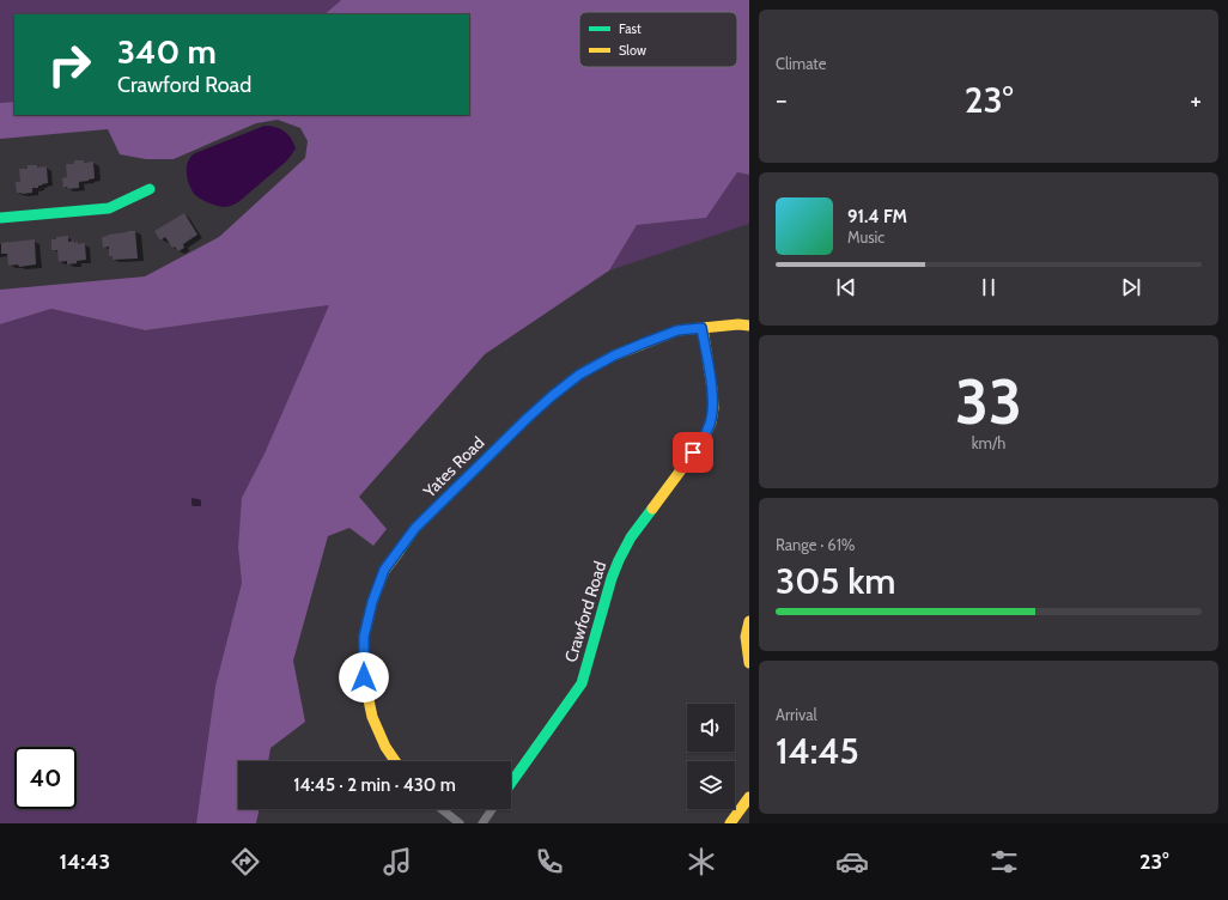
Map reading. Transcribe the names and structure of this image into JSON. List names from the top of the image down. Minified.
{"streets":{"street":["Yates Road","Crawford Road"]},"crossings":[["Yates Road","Crawford Road"]],"legend":["Fast","Slow"],"page":{"tile":["Climate",["33","km/h"],["Range · 61%","305 km"],["Arrival","14:45"]],"turn":["340 m","Crawford Road"],"heat":["−","23°","+"],"song":["91.4 FM","Music"],"limit":"40","trip":"14:45 · 2 min · 430 m","tabs":["14:43","23°"]}}
